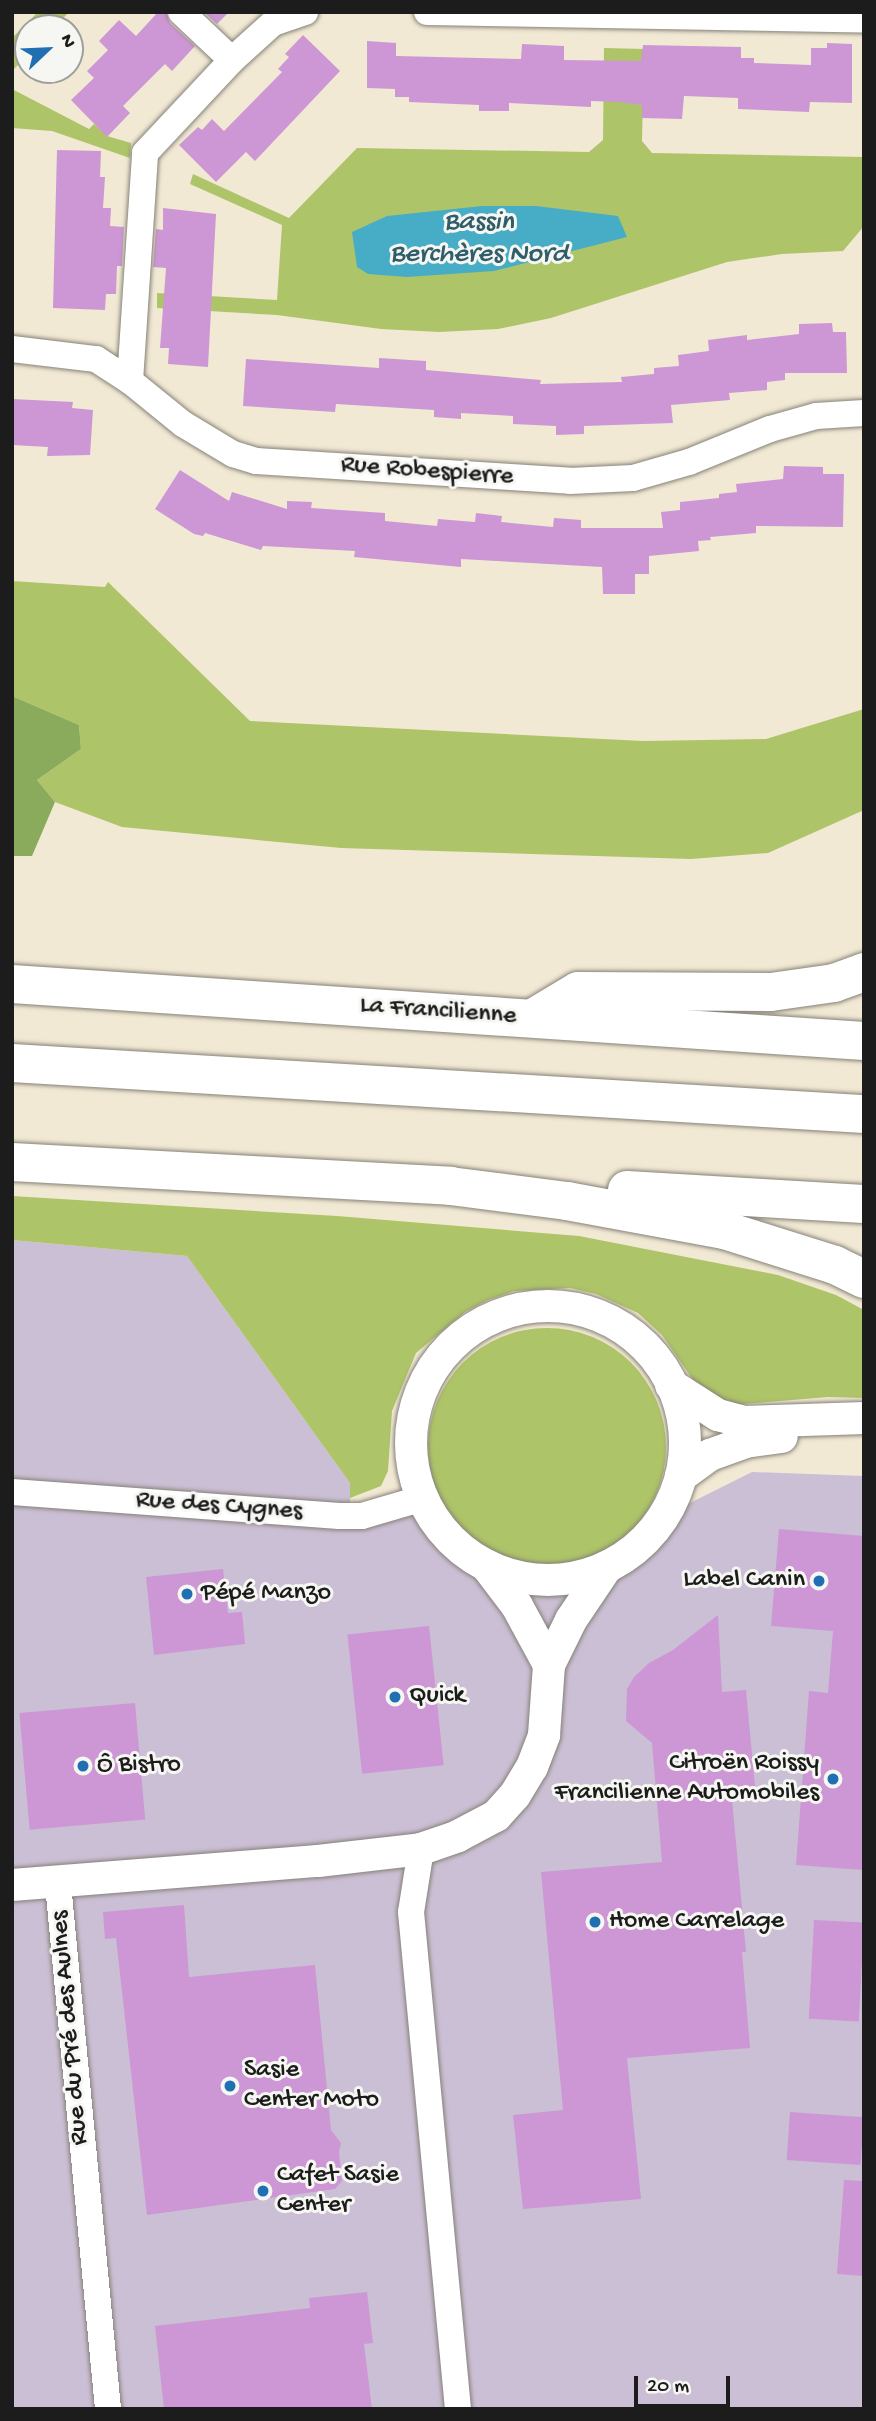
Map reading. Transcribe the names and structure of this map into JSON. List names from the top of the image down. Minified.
{"streets":{"highway":["La Francilienne"],"street":["Rue Robespierre","Rue des Cygnes","Rue du Pré des Aulnes"]},"water":["Bassin Berchères Nord"],"places":["Label Canin","Pépé Manzo","Quick","Ô Bistro","Citroën Roissy Francilienne Automobiles","Home Carrelage","Sasie Center Moto","Cafet Sasie Center"],"scale_bar":"20 m","north":"top right"}
